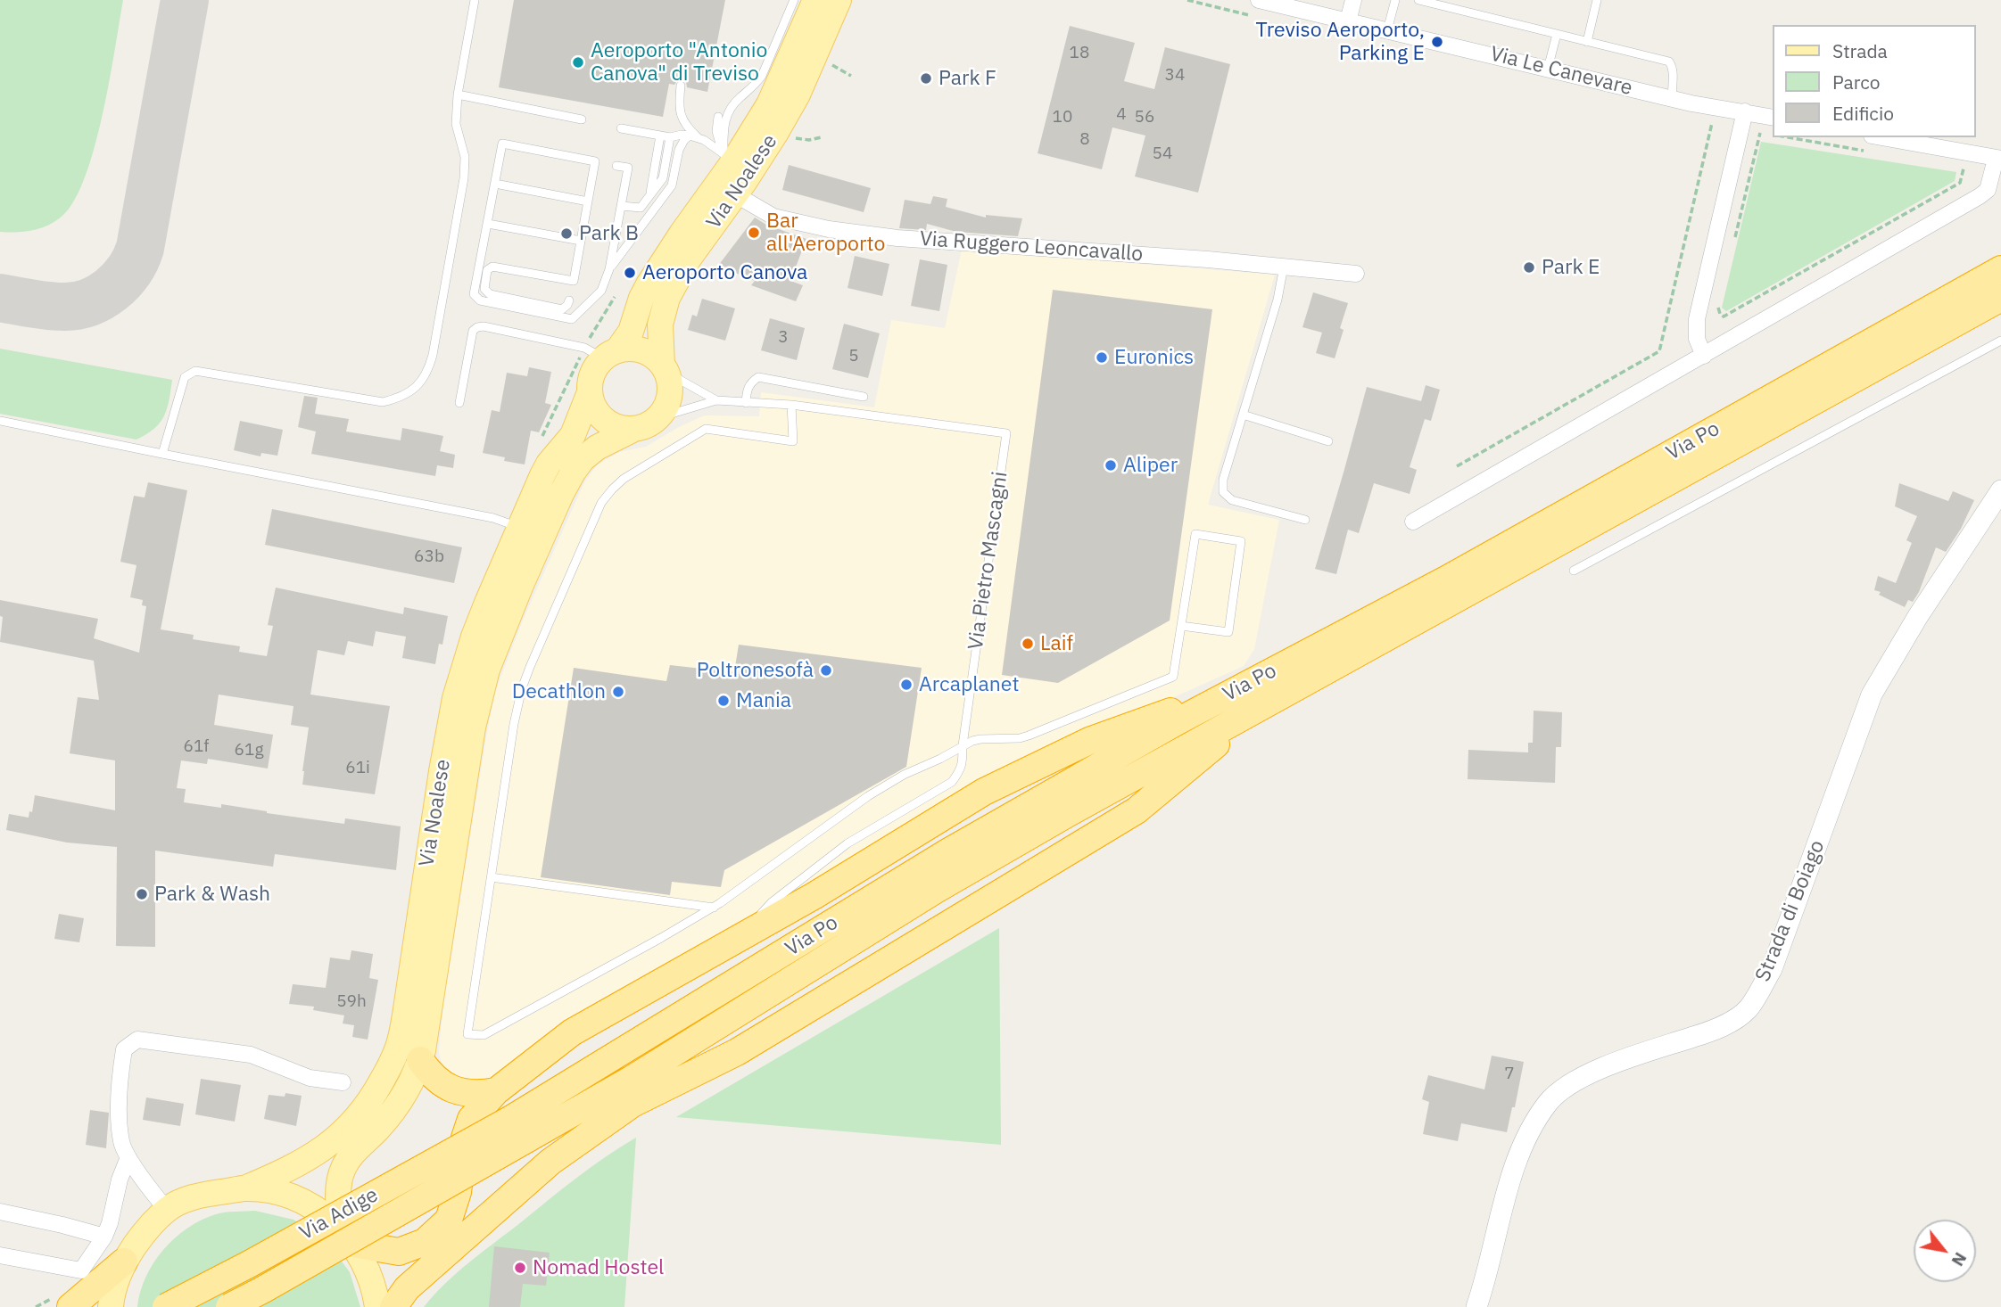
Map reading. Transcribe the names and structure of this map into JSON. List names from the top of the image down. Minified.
{"streets":{"highway":["Via Po","Via Adige"],"main road":["Via Noalese"],"street":["Via Le Canevare","Via Ruggero Leoncavallo","Strada di Boiago"],"lane":["Via Pietro Mascagni"]},"crossings":[["Via Noalese","Via Ruggero Leoncavallo"],["Via Noalese","Via Pietro Mascagni"],["Via Po","Via Adige"]],"places":["Treviso Aeroporto, Parking E","Aeroporto \"Antonio Canova\" di Treviso","Park F","Bar all'Aeroporto","Park B","Park E","Aeroporto Canova","Euronics","Aliper","Laif","Poltronesofà","Arcaplanet","Decathlon","Mania","Park & Wash","Nomad Hostel"],"house_numbers":["18","34","4","10","56","8","54","3","5","63b","61f","61g","61i","59h","7"],"legend":["Strada","Parco","Edificio"],"north":"bottom right"}
